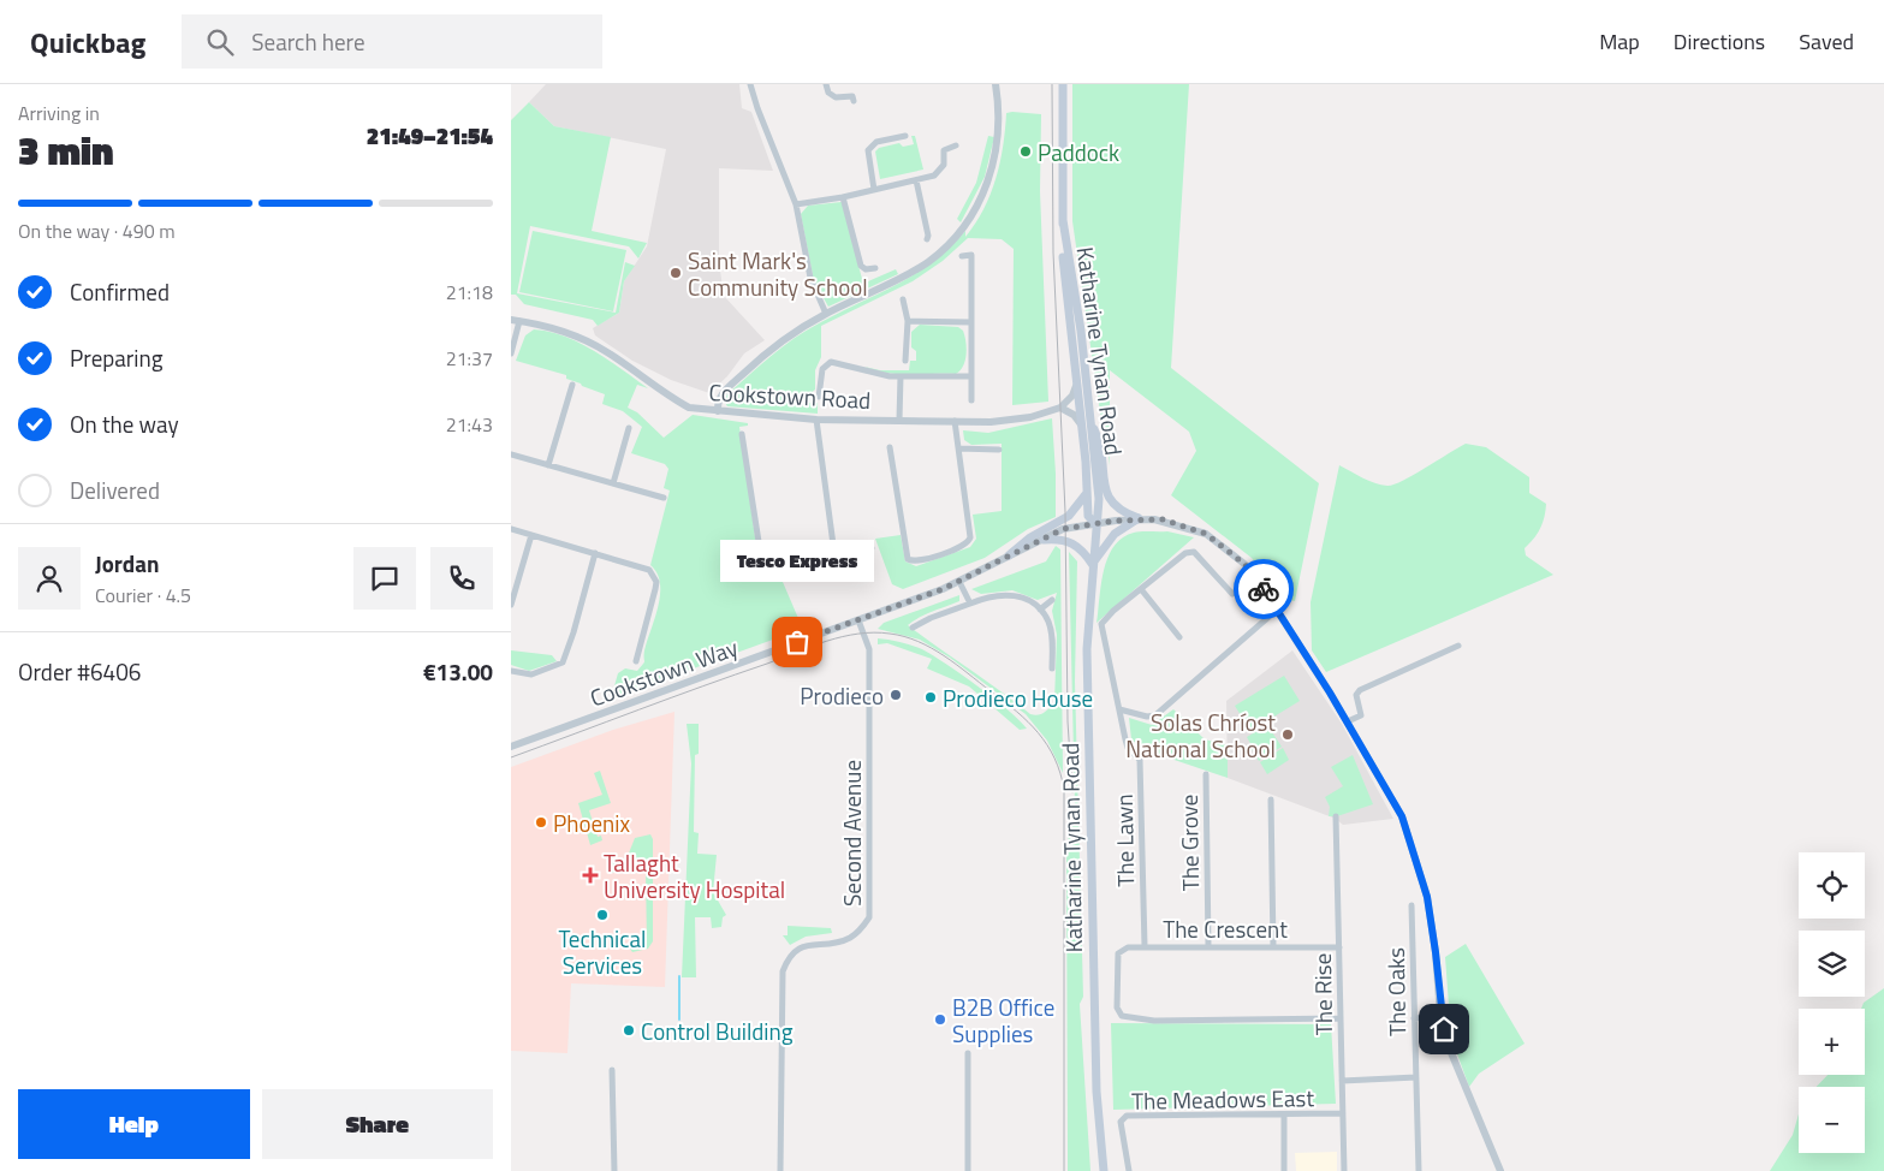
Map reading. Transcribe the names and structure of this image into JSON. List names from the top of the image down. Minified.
{"streets":{"main road":["Katharine Tynan Road"],"street":["Cookstown Road","Cookstown Way","Second Avenue","The Lawn","The Grove","The Crescent","The Oaks","The Rise","The Meadows East"]},"crossings":[["Katharine Tynan Road","Cookstown Road"],["Katharine Tynan Road","Cookstown Way"],["Cookstown Way","Second Avenue"],["The Lawn","The Crescent"],["The Grove","The Crescent"],["The Crescent","The Rise"],["The Rise","The Meadows East"]],"places":{"other":["Paddock","Saint Mark's Community School","Tesco Express","Prodieco","Prodieco House","Solas Chríost National School","Phoenix","Technical Services","B2B Office Supplies","Control Building"],"health":["Tallaght University Hospital"]},"page":{"header":"Quickbag","search":"Search here","nav":["Map","Directions","Saved"],"heading":["3 min","Arriving in","21:49–21:54"],"panel":["Jordan","Courier · 4.5","Order #6406","€13.00"],"bar":"On the way · 490 m","list":[["Confirmed","21:18"],["Preparing","21:37"],["On the way","21:43"],"Delivered"],"bubble":"Tesco Express","map_buttons":["+","−"],"buttons":["Help","Share"]}}
